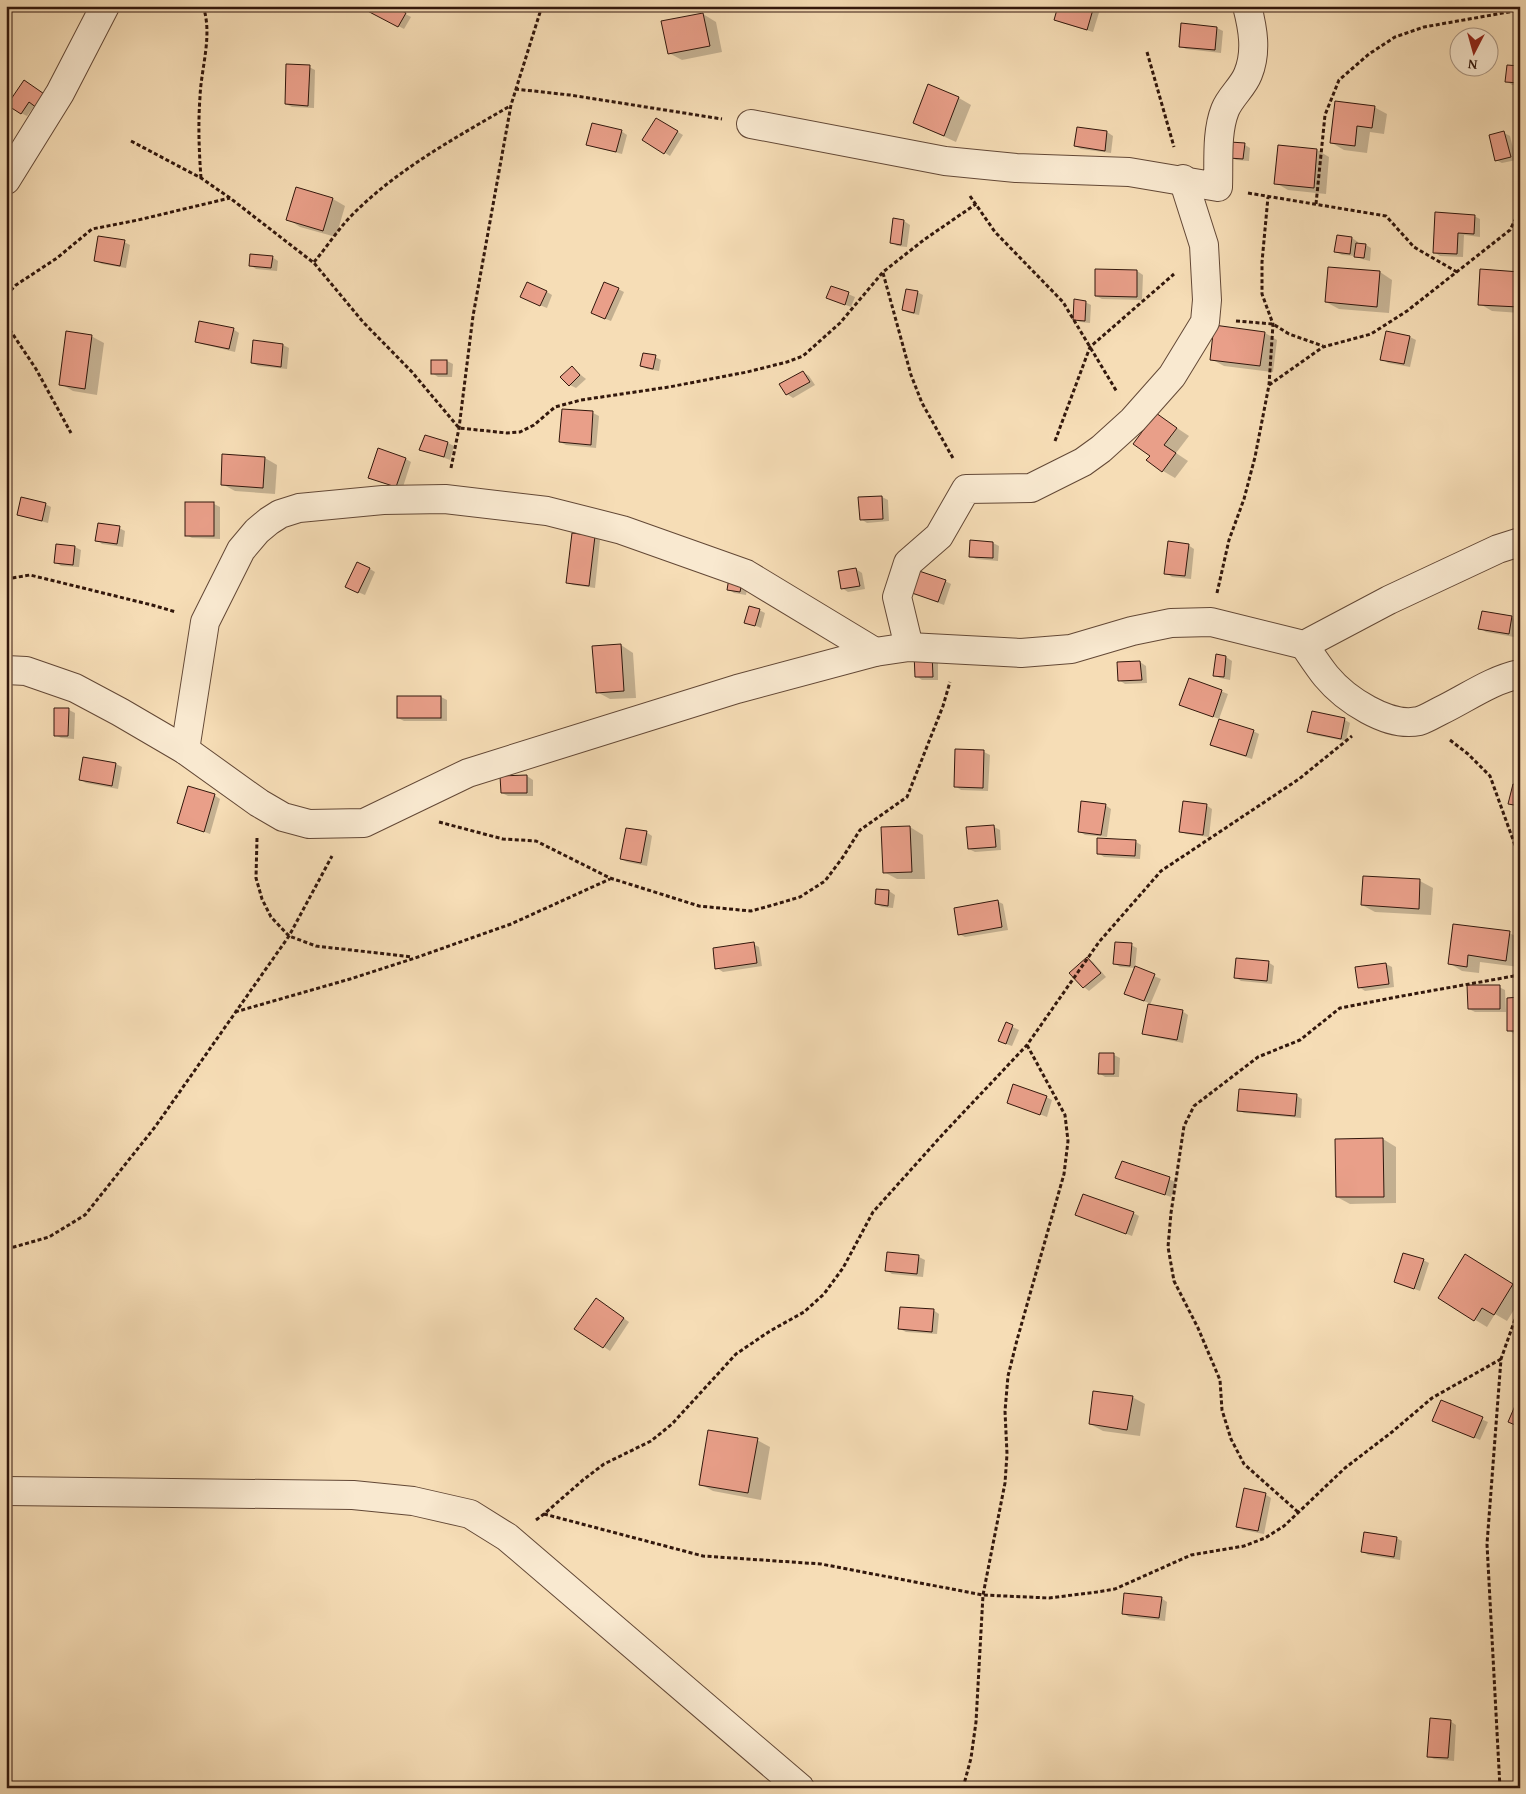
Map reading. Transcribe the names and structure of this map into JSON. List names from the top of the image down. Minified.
{"north":"bottom"}
